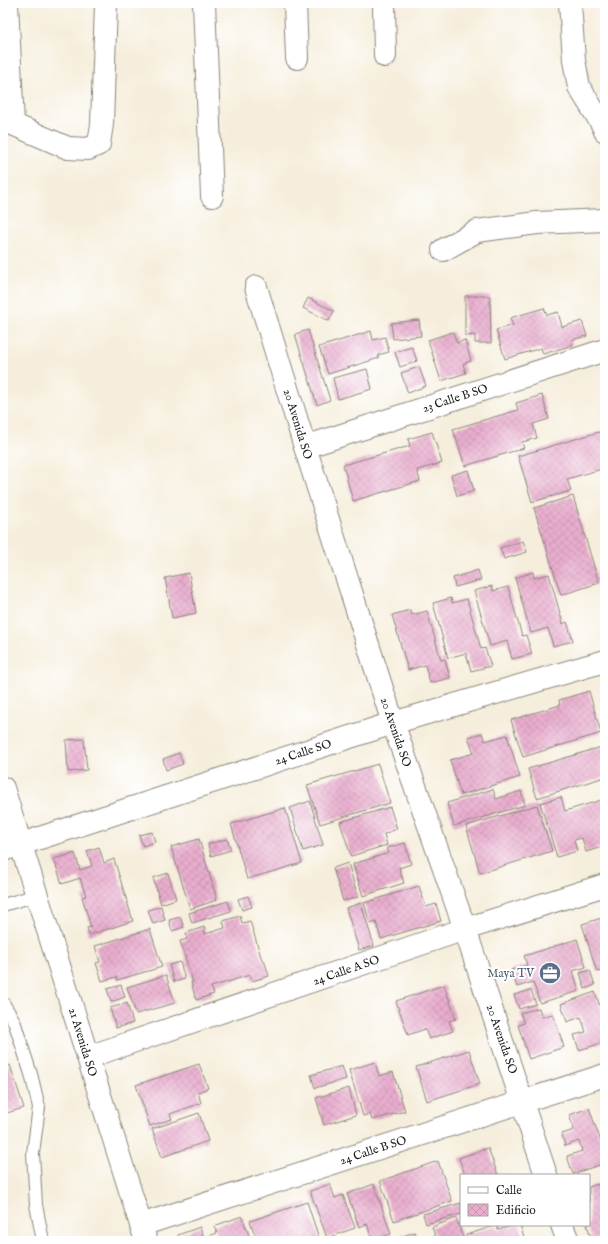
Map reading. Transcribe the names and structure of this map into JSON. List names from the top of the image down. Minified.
{"streets":{"street":["23 Calle B SO","20 Avenida SO","24 Calle SO","24 Calle A SO","21 Avenida SO","24 Calle B SO"]},"crossings":[["23 Calle B SO","20 Avenida SO"],["20 Avenida SO","24 Calle SO"],["20 Avenida SO","24 Calle A SO"],["20 Avenida SO","24 Calle B SO"],["24 Calle SO","21 Avenida SO"],["24 Calle A SO","21 Avenida SO"],["21 Avenida SO","24 Calle B SO"]],"places":{"office":["Maya TV"]},"legend":["Calle","Edificio"]}
